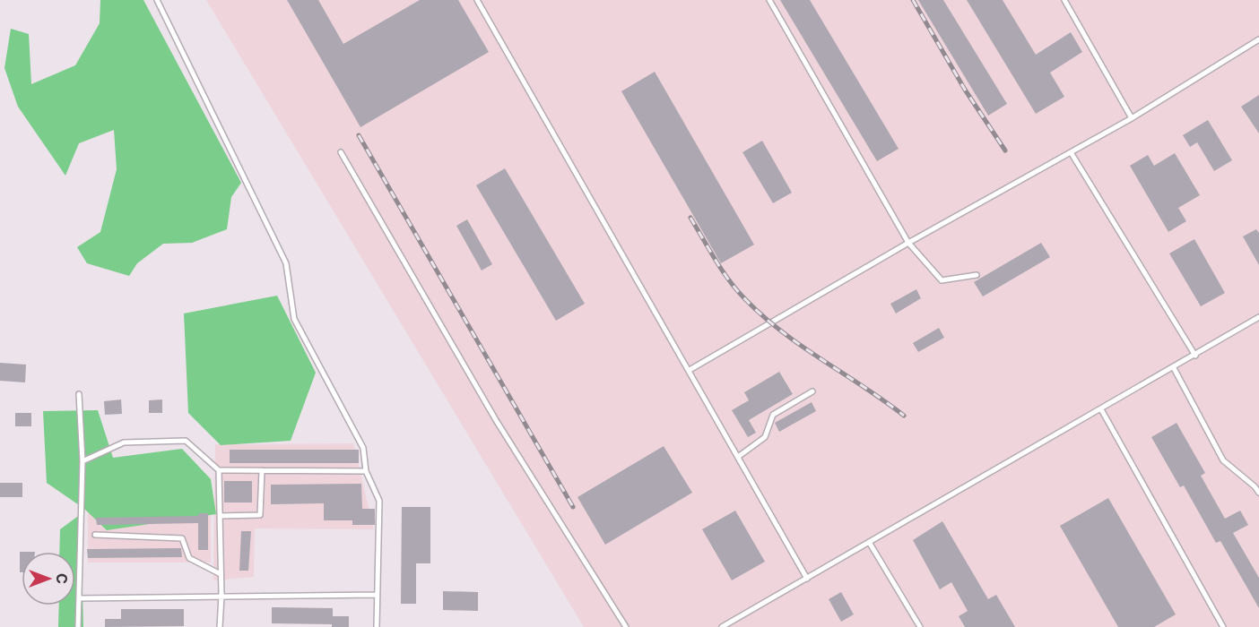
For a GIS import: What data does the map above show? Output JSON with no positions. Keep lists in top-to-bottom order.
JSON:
{
  "north": "right"
}
